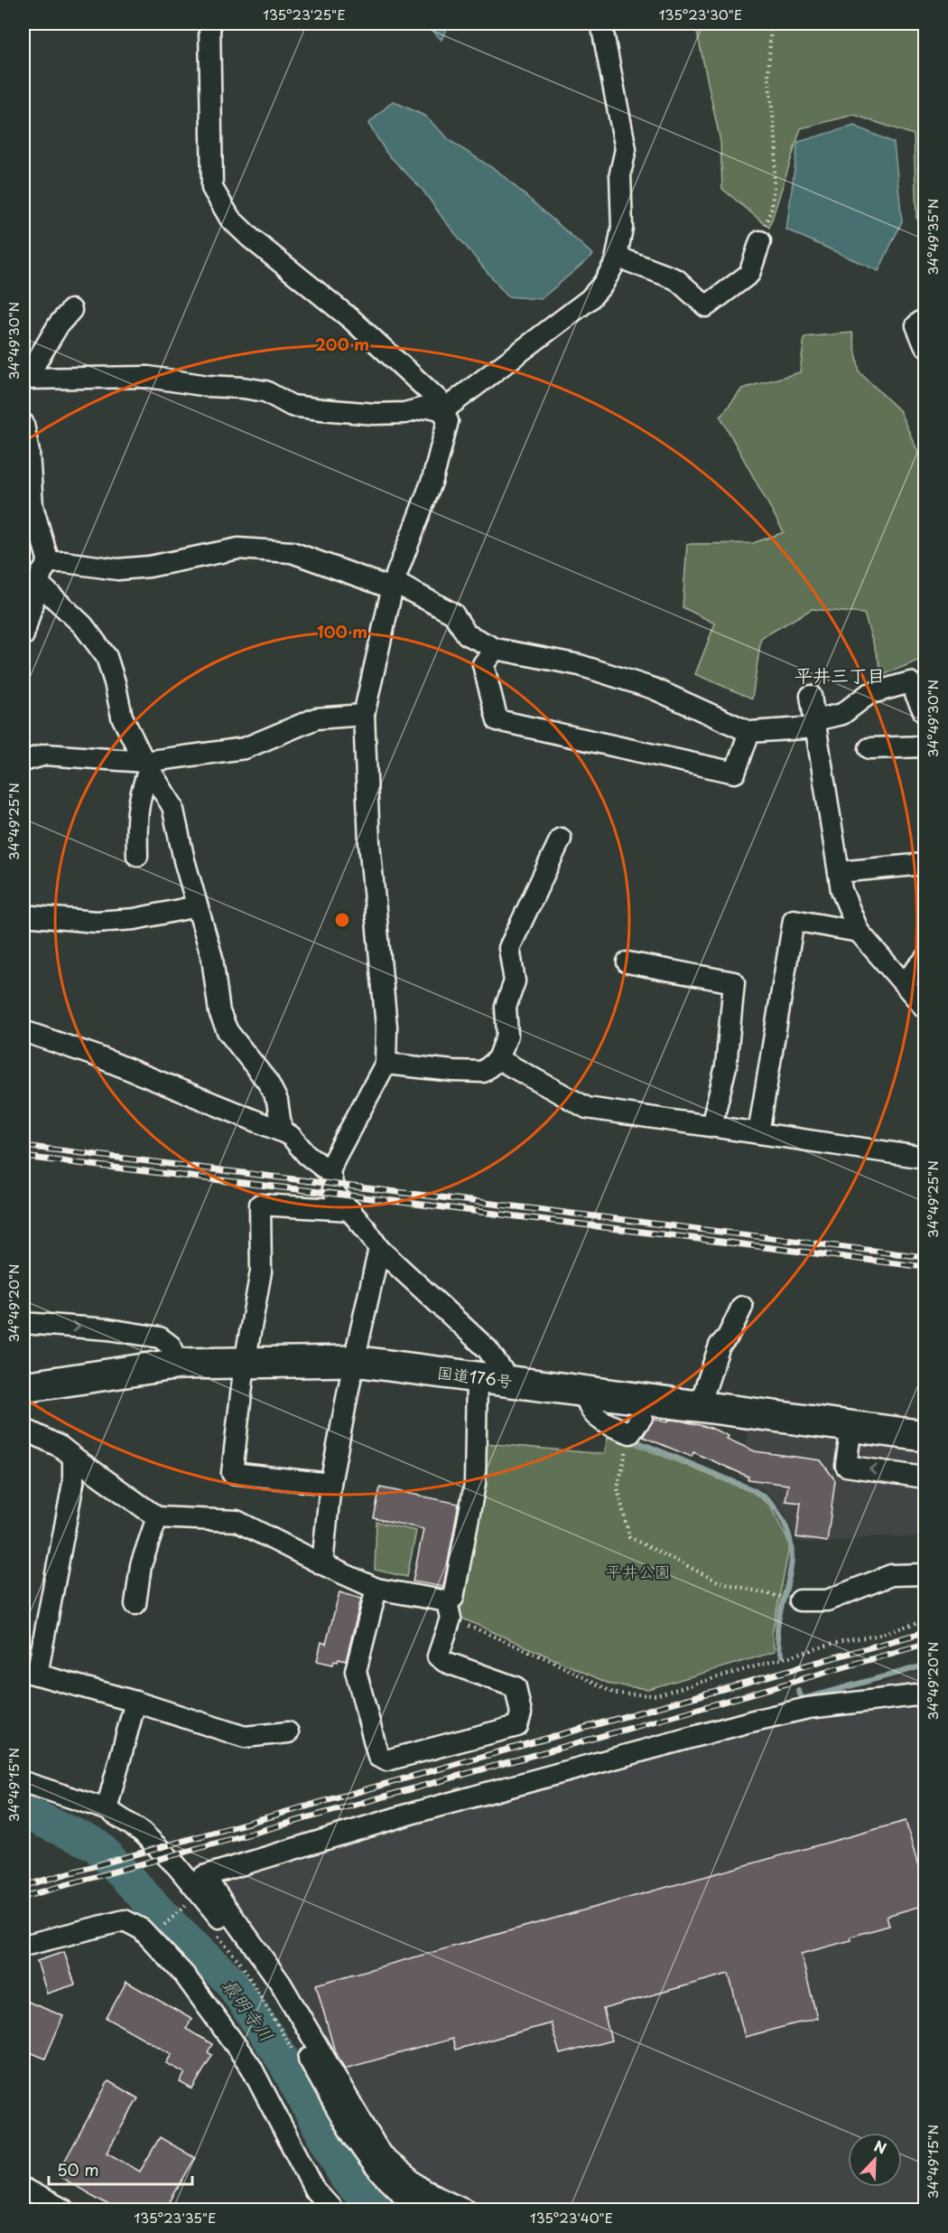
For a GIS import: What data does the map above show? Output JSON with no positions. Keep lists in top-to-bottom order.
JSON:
{
  "streets": {
    "highway": ["国道176号"]
  },
  "districts": ["平井三丁目"],
  "water": ["最明寺川"],
  "parks": ["平井公園"],
  "scale_bar": "50 m",
  "north": "top right",
  "coordinates": [
    "135°23'25\"E",
    "135°23'30\"E",
    "34°49'35\"N",
    "34°49'30\"N",
    "34°49'25\"N",
    "34°49'20\"N",
    "34°49'15\"N",
    "135°23'35\"E",
    "135°23'40\"E"
  ],
  "rings": ["200 m", "100 m"]
}
